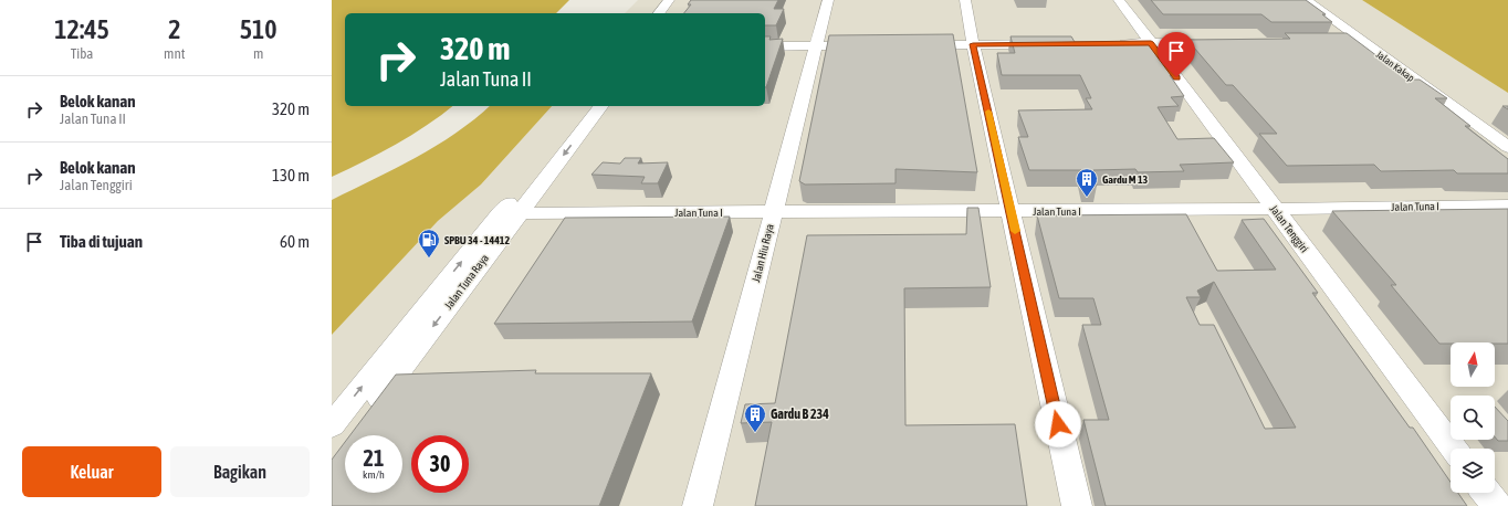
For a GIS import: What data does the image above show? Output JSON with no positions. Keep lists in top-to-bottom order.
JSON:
{
  "streets": {
    "street": [
      "Jalan Kakap",
      "Jalan Tuna I",
      "Jalan Tenggiri",
      "Jalan Hiu Raya",
      "Jalan Tuna Raya"
    ]
  },
  "crossings": [
    ["Jalan Tuna I", "Jalan Tenggiri"],
    ["Jalan Tuna I", "Jalan Hiu Raya"],
    ["Jalan Tuna I", "Jalan Tuna Raya"]
  ],
  "places": {
    "building": ["Gardu M 13", "Gardu B 234"],
    "fuel station": ["SPBU 34 - 14412"]
  },
  "north": "top",
  "page": {
    "eta": [
      "12:45",
      "Tiba",
      "2",
      "mnt",
      "510",
      "m"
    ],
    "turn": ["320 m", "Jalan Tuna II"],
    "list": [
      {
        "name": "Belok kanan",
        "note": "Jalan Tuna II",
        "value": "320 m"
      },
      {
        "name": "Belok kanan",
        "note": "Jalan Tenggiri",
        "value": "130 m"
      },
      {
        "name": "Tiba di tujuan",
        "value": "60 m"
      }
    ],
    "speed": "21 km/h",
    "limit": "30",
    "buttons": ["Keluar", "Bagikan"]
  }
}
